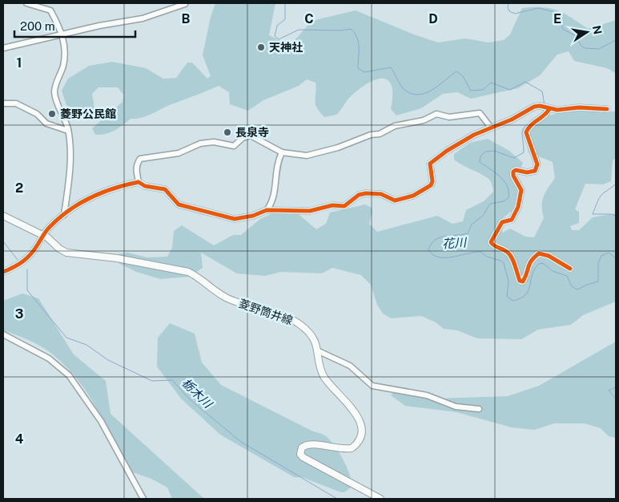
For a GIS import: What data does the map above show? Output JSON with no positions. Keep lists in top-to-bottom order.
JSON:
{
  "streets": {
    "main road": ["菱野筒井線"]
  },
  "water": ["花川", "栃木川"],
  "places": ["天神社", "菱野公民館", "長泉寺"],
  "scale_bar": "200 m",
  "north": "right",
  "grid": {
    "columns": [
      "B",
      "C",
      "D",
      "E"
    ],
    "rows": [
      "1",
      "2",
      "3",
      "4"
    ]
  }
}
